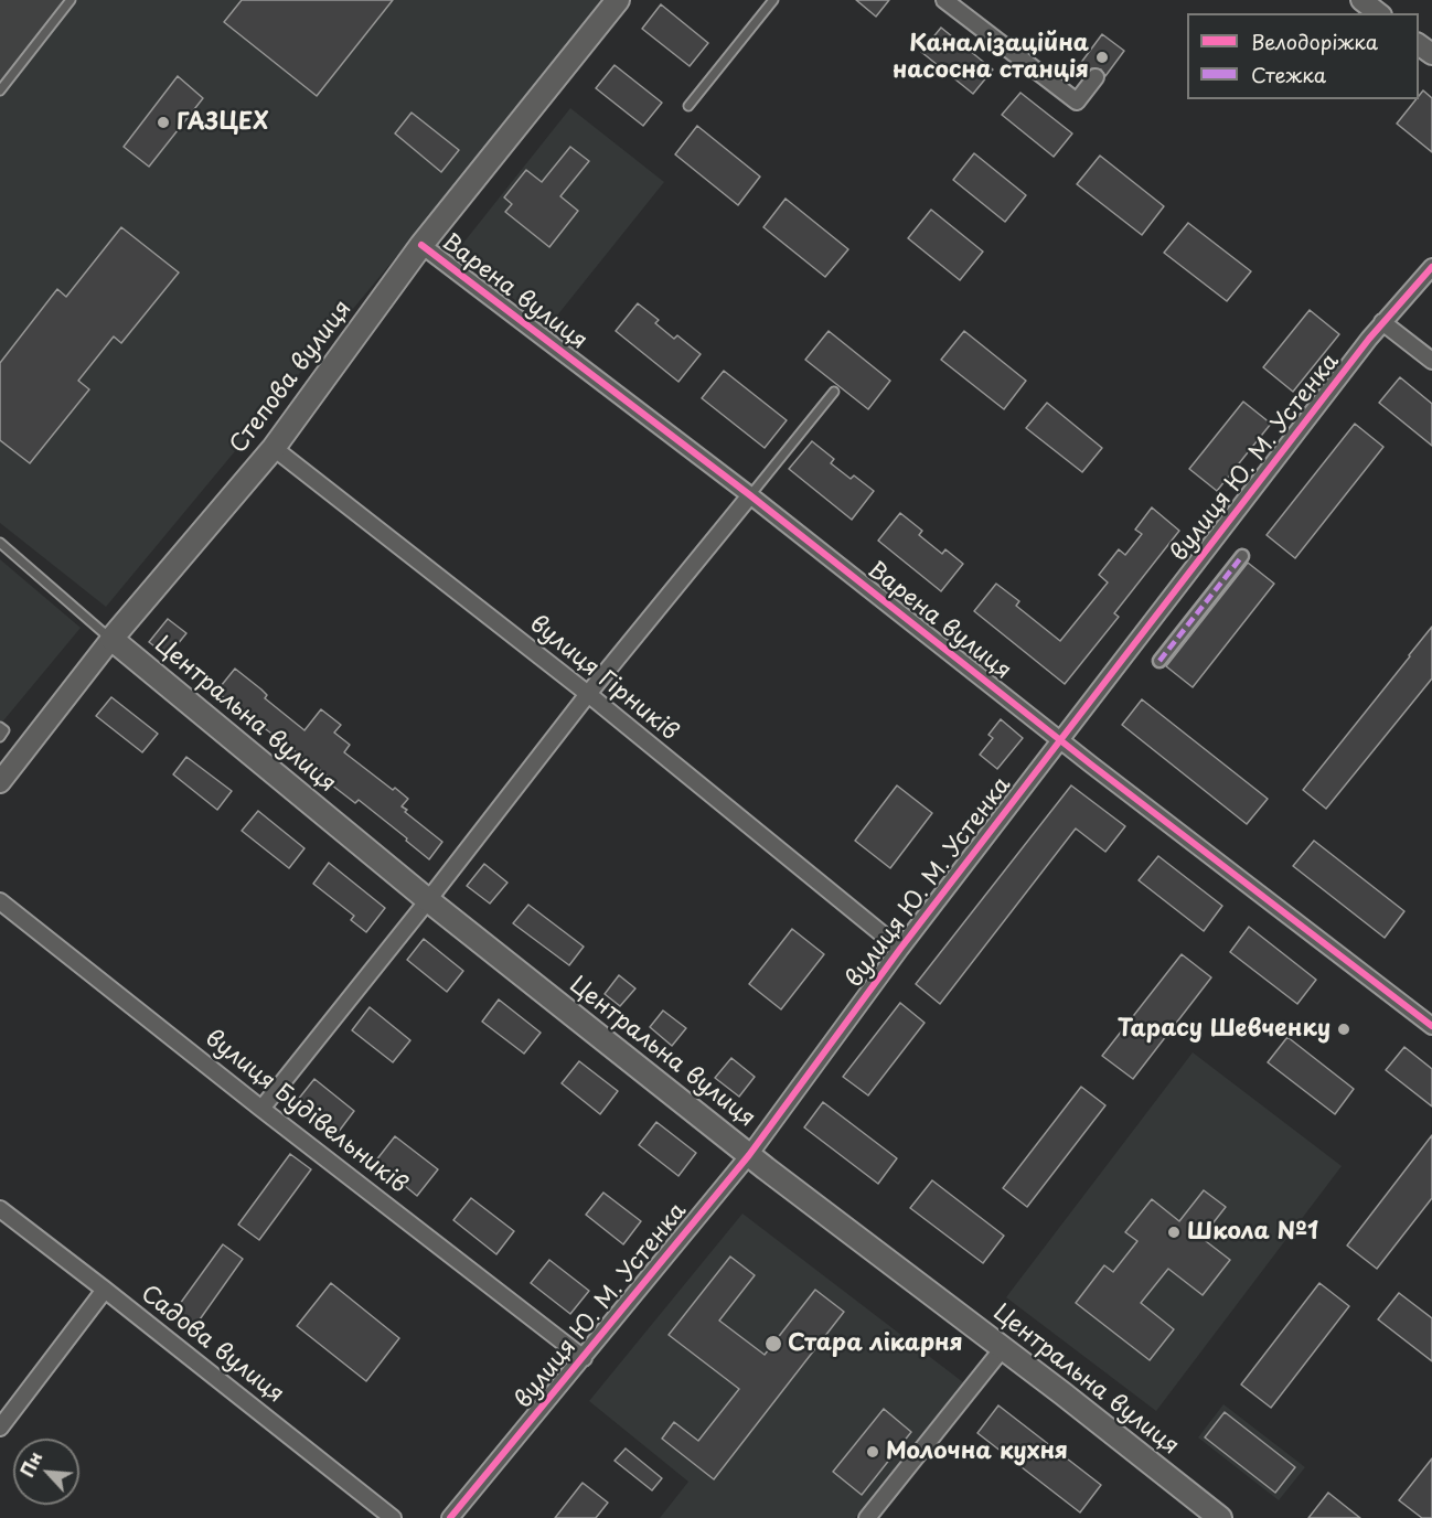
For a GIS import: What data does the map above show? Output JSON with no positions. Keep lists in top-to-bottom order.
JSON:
{
  "streets": {
    "main road": ["Степова вулиця", "Центральна вулиця"],
    "street": [
      "Варена вулиця",
      "вулиця Ю. М. Устенка",
      "вулиця Гірників",
      "вулиця Будівельників",
      "Садова вулиця"
    ]
  },
  "crossings": [
    ["Варена вулиця", "Степова вулиця"],
    ["Варена вулиця", "вулиця Ю. М. Устенка"],
    ["Степова вулиця", "вулиця Гірників"],
    ["Степова вулиця", "Центральна вулиця"],
    ["вулиця Ю. М. Устенка", "вулиця Гірників"],
    ["вулиця Ю. М. Устенка", "Центральна вулиця"],
    ["вулиця Ю. М. Устенка", "вулиця Будівельників"]
  ],
  "places": [
    "Каналізаційна насосна станція",
    "ГАЗЦЕХ",
    "Тарасу Шевченку",
    "Школа №1",
    "Стара лікарня",
    "Молочна кухня"
  ],
  "legend": ["Велодоріжка", "Стежка"],
  "north": "top left"
}
